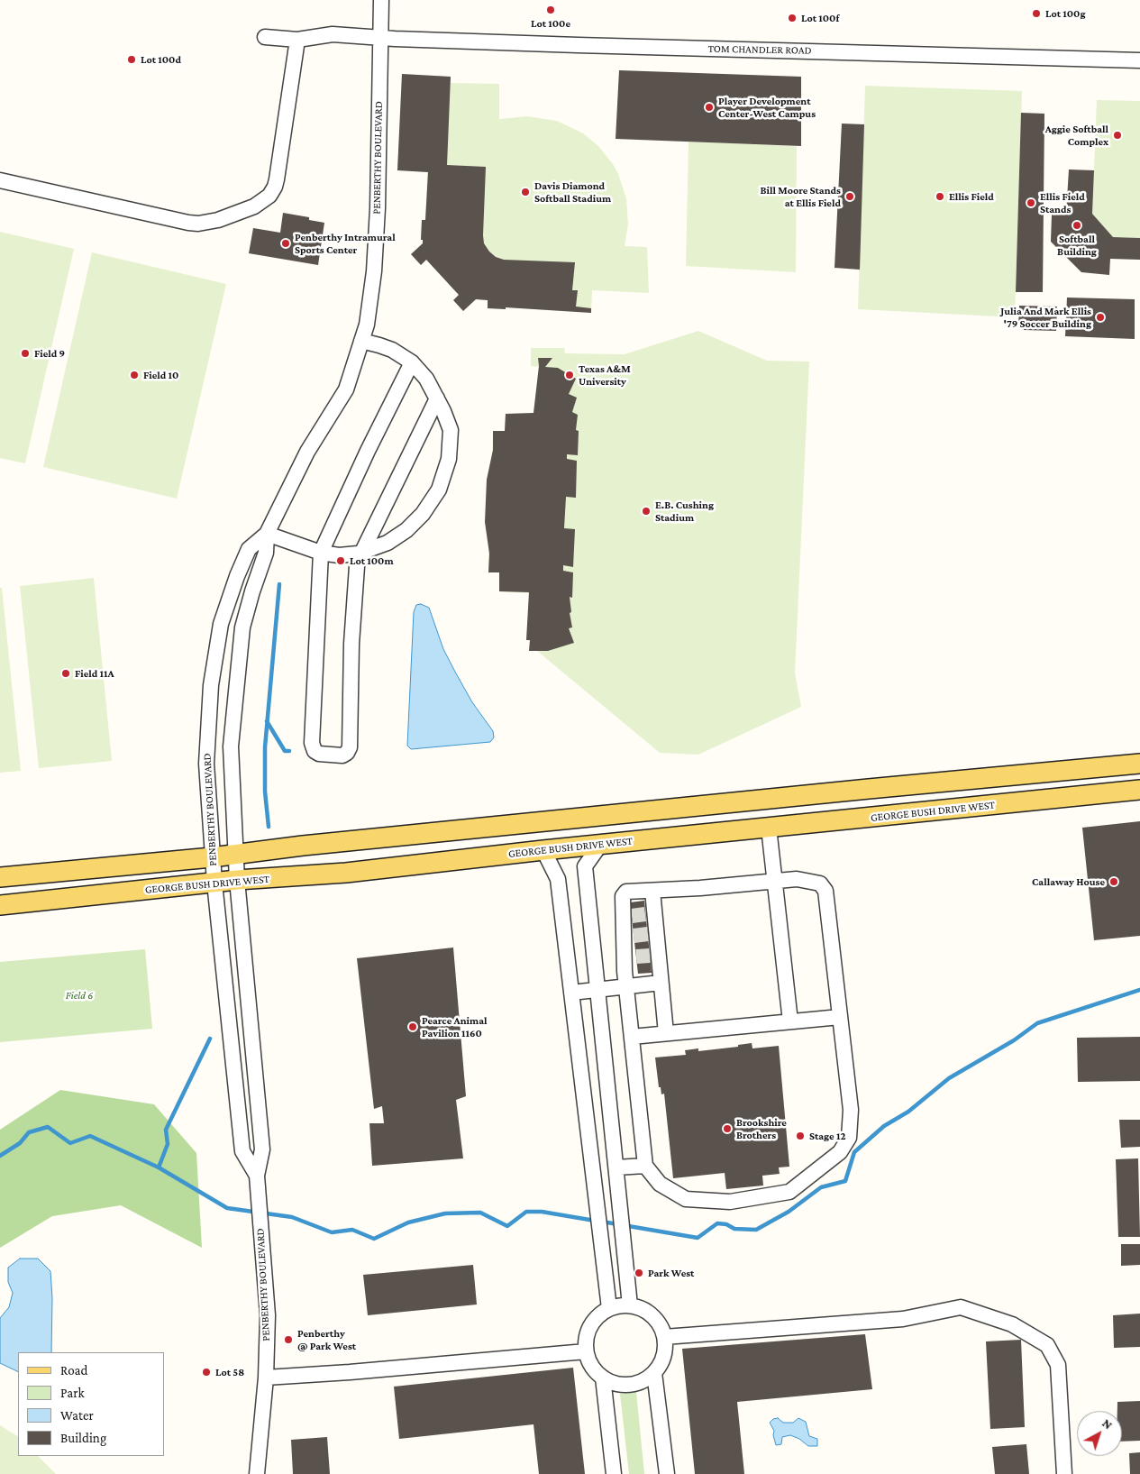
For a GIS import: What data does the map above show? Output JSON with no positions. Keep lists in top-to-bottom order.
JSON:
{
  "streets": {
    "main road": ["GEORGE BUSH DRIVE WEST"],
    "street": ["TOM CHANDLER ROAD", "PENBERTHY BOULEVARD"]
  },
  "crossings": [
    ["TOM CHANDLER ROAD", "PENBERTHY BOULEVARD"],
    ["PENBERTHY BOULEVARD", "GEORGE BUSH DRIVE WEST"]
  ],
  "parks": ["Field 6"],
  "places": [
    "Lot 100e",
    "Lot 100g",
    "Lot 100f",
    "Lot 100d",
    "Player Development Center-West Campus",
    "Aggie Softball Complex",
    "Davis Diamond Softball Stadium",
    "Bill Moore Stands at Ellis Field",
    "Ellis Field",
    "Ellis Field Stands",
    "Softball Building",
    "Penberthy Intramural Sports Center",
    "Julia And Mark Ellis '79 Soccer Building",
    "Field 9",
    "Field 10",
    "Texas A&M University",
    "E.B. Cushing Stadium",
    "Lot 100m",
    "Field 11A",
    "Callaway House",
    "Pearce Animal Pavilion 1160",
    "Brookshire Brothers",
    "Stage 12",
    "Park West",
    "Penberthy @ Park West",
    "Lot 58"
  ],
  "legend": [
    "Road",
    "Park",
    "Water",
    "Building"
  ],
  "north": "top right"
}
